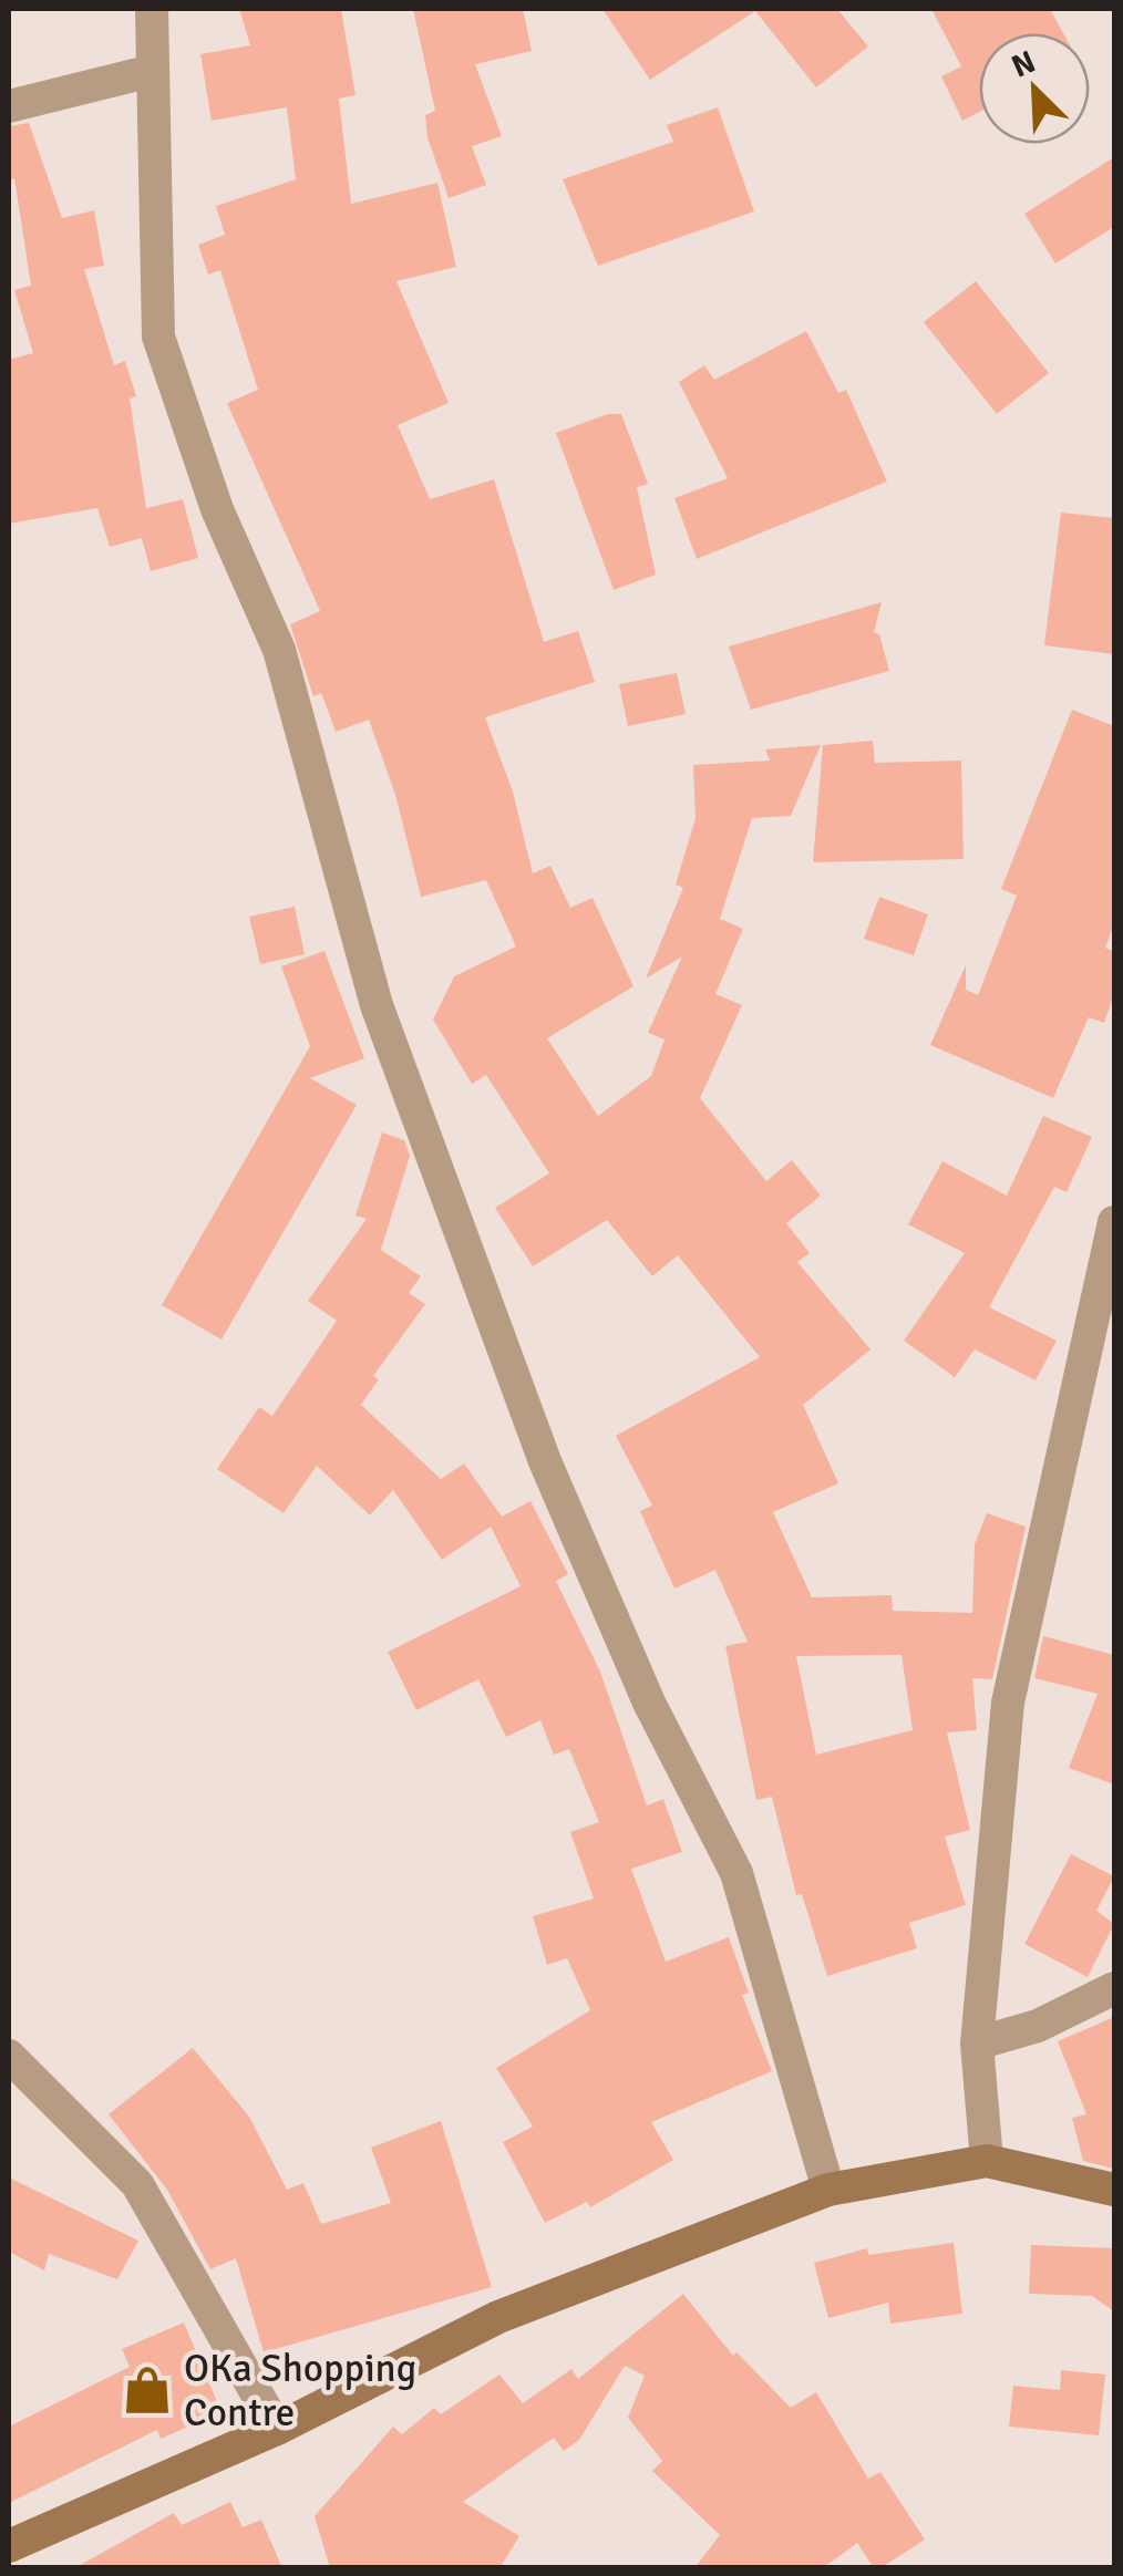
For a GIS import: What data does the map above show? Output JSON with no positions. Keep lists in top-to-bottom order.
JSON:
{
  "places": {
    "shop": ["OKa Shopping Contre"]
  },
  "north": "top left"
}
